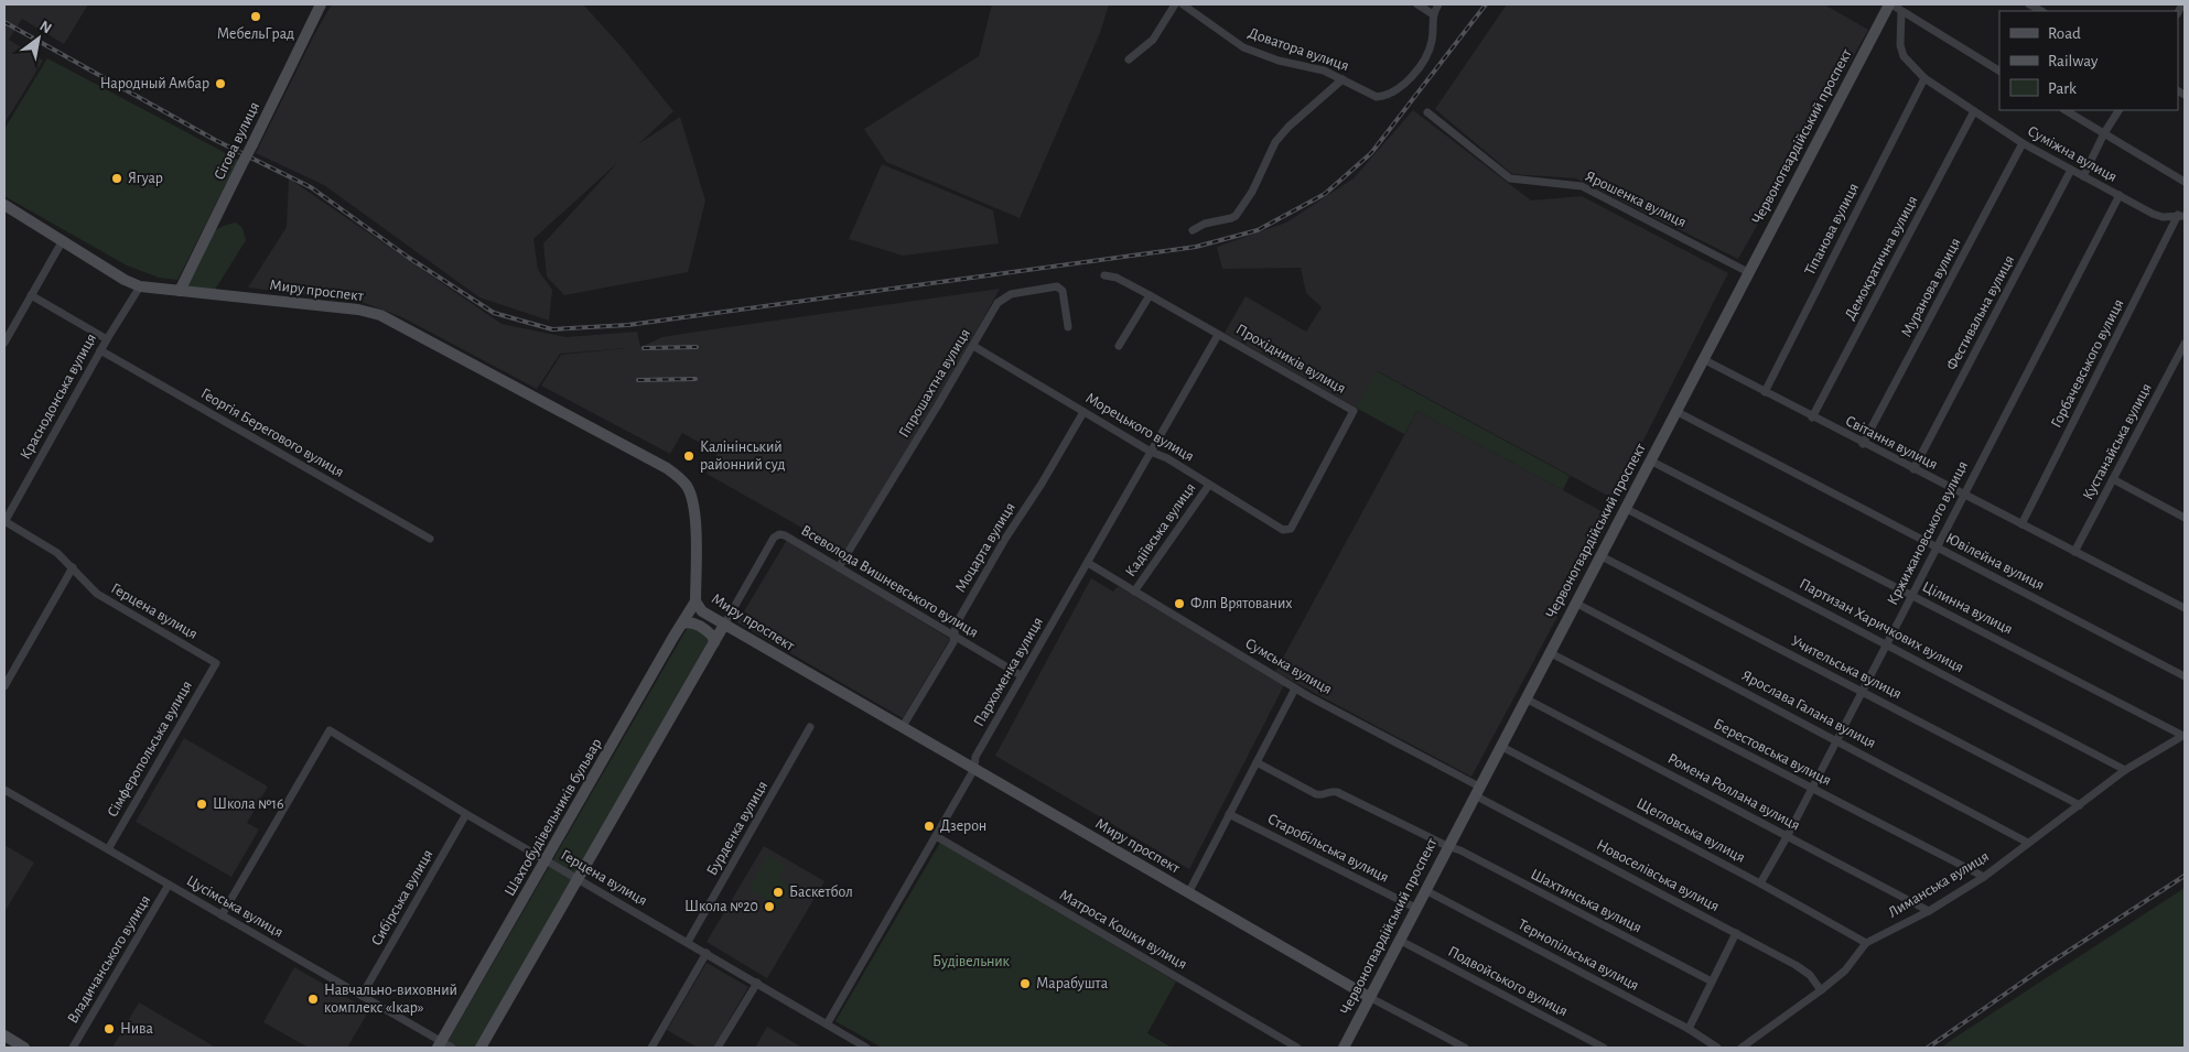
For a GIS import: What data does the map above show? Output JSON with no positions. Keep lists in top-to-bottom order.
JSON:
{
  "streets": {
    "main road": [
      "Червоногвардійський проспект",
      "Сігова вулиця",
      "Миру проспект",
      "Шахтобудівельників бульвар"
    ],
    "street": [
      "Доватора вулиця",
      "Суміжна вулиця",
      "Ярошенка вулиця",
      "Тіпанова вулиця",
      "Демократична вулиця",
      "Муранова вулиця",
      "Фестивальна вулиця",
      "Прохідників вулиця",
      "Горбачевського вулиця",
      "Гіпрошахтна вулиця",
      "Краснодонська вулиця",
      "Морецького вулиця",
      "Георгія Берегового вулиця",
      "Кустанайська вулиця",
      "Світання вулиця",
      "Кадіївська вулиця",
      "Кржижановського вулиця",
      "Моцарта вулиця",
      "Ювілейна вулиця",
      "Всеволода Вишневського вулиця",
      "Цілинна вулиця",
      "Герцена вулиця",
      "Партизан Харичкових вулиця",
      "Сумська вулиця",
      "Учительська вулиця",
      "Пархоменка вулиця",
      "Ярослава Галана вулиця",
      "Сімферопольська вулиця",
      "Берестовська вулиця",
      "Ромена Роллана вулиця",
      "Бурденка вулиця",
      "Щегловська вулиця",
      "Старобільська вулиця",
      "Новоселівська вулиця",
      "Лиманська вулиця",
      "Сибірська вулиця",
      "Шахтинська вулиця",
      "Цусімська вулиця",
      "Матроса Кошки вулиця",
      "Тернопільська вулиця",
      "Владичанського вулиця",
      "Подвойського вулиця"
    ]
  },
  "crossings": [
    ["Червоногвардійський проспект", "Ярошенка вулиця"],
    ["Червоногвардійський проспект", "Миру проспект"],
    ["Червоногвардійський проспект", "Світання вулиця"],
    ["Червоногвардійський проспект", "Ювілейна вулиця"],
    ["Червоногвардійський проспект", "Цілинна вулиця"],
    ["Червоногвардійський проспект", "Партизан Харичкових вулиця"],
    ["Червоногвардійський проспект", "Сумська вулиця"],
    ["Червоногвардійський проспект", "Учительська вулиця"],
    ["Червоногвардійський проспект", "Ярослава Галана вулиця"],
    ["Червоногвардійський проспект", "Берестовська вулиця"],
    ["Червоногвардійський проспект", "Ромена Роллана вулиця"],
    ["Червоногвардійський проспект", "Щегловська вулиця"],
    ["Червоногвардійський проспект", "Старобільська вулиця"],
    ["Червоногвардійський проспект", "Новоселівська вулиця"],
    ["Червоногвардійський проспект", "Шахтинська вулиця"],
    ["Червоногвардійський проспект", "Тернопільська вулиця"],
    ["Червоногвардійський проспект", "Подвойського вулиця"],
    ["Сігова вулиця", "Миру проспект"],
    ["Суміжна вулиця", "Тіпанова вулиця"],
    ["Суміжна вулиця", "Демократична вулиця"],
    ["Суміжна вулиця", "Муранова вулиця"],
    ["Суміжна вулиця", "Фестивальна вулиця"],
    ["Суміжна вулиця", "Горбачевського вулиця"],
    ["Суміжна вулиця", "Кржижановського вулиця"],
    ["Тіпанова вулиця", "Світання вулиця"],
    ["Демократична вулиця", "Світання вулиця"],
    ["Муранова вулиця", "Світання вулиця"],
    ["Миру проспект", "Краснодонська вулиця"],
    ["Миру проспект", "Моцарта вулиця"],
    ["Миру проспект", "Всеволода Вишневського вулиця"],
    ["Миру проспект", "Пархоменка вулиця"],
    ["Миру проспект", "Шахтобудівельників бульвар"],
    ["Фестивальна вулиця", "Світання вулиця"],
    ["Прохідників вулиця", "Морецького вулиця"],
    ["Прохідників вулиця", "Пархоменка вулиця"],
    ["Горбачевського вулиця", "Світання вулиця"],
    ["Гіпрошахтна вулиця", "Морецького вулиця"],
    ["Гіпрошахтна вулиця", "Всеволода Вишневського вулиця"],
    ["Краснодонська вулиця", "Георгія Берегового вулиця"],
    ["Краснодонська вулиця", "Герцена вулиця"],
    ["Морецького вулиця", "Кадіївська вулиця"],
    ["Морецького вулиця", "Моцарта вулиця"],
    ["Морецького вулиця", "Пархоменка вулиця"],
    ["Кустанайська вулиця", "Світання вулиця"],
    ["Світання вулиця", "Кржижановського вулиця"],
    ["Кадіївська вулиця", "Сумська вулиця"],
    ["Кржижановського вулиця", "Ювілейна вулиця"],
    ["Кржижановського вулиця", "Цілинна вулиця"],
    ["Кржижановського вулиця", "Партизан Харичкових вулиця"],
    ["Кржижановського вулиця", "Учительська вулиця"],
    ["Кржижановського вулиця", "Ярослава Галана вулиця"],
    ["Кржижановського вулиця", "Берестовська вулиця"],
    ["Кржижановського вулиця", "Ромена Роллана вулиця"],
    ["Кржижановського вулиця", "Щегловська вулиця"],
    ["Моцарта вулиця", "Всеволода Вишневського вулиця"],
    ["Всеволода Вишневського вулиця", "Пархоменка вулиця"],
    ["Цілинна вулиця", "Лиманська вулиця"],
    ["Герцена вулиця", "Пархоменка вулиця"],
    ["Герцена вулиця", "Сімферопольська вулиця"],
    ["Герцена вулиця", "Шахтобудівельників бульвар"],
    ["Герцена вулиця", "Бурденка вулиця"],
    ["Герцена вулиця", "Сибірська вулиця"],
    ["Герцена вулиця", "Цусімська вулиця"],
    ["Партизан Харичкових вулиця", "Лиманська вулиця"],
    ["Сумська вулиця", "Пархоменка вулиця"],
    ["Сумська вулиця", "Новоселівська вулиця"],
    ["Учительська вулиця", "Лиманська вулиця"],
    ["Пархоменка вулиця", "Матроса Кошки вулиця"],
    ["Ярослава Галана вулиця", "Лиманська вулиця"],
    ["Сімферопольська вулиця", "Цусімська вулиця"],
    ["Берестовська вулиця", "Лиманська вулиця"],
    ["Ромена Роллана вулиця", "Лиманська вулиця"],
    ["Шахтобудівельників бульвар", "Цусімська вулиця"],
    ["Щегловська вулиця", "Лиманська вулиця"],
    ["Новоселівська вулиця", "Лиманська вулиця"],
    ["Сибірська вулиця", "Цусімська вулиця"],
    ["Цусімська вулиця", "Владичанського вулиця"]
  ],
  "parks": ["Будівельник"],
  "places": [
    "МебельГрад",
    "Народный Амбар",
    "Ягуар",
    "Калінінський районний суд",
    "Флп Врятованих",
    "Школа №16",
    "Дзерон",
    "Баскетбол",
    "Школа №20",
    "Марабушта",
    "Навчально-виховний комплекс «Ікар»",
    "Нива"
  ],
  "legend": ["Road", "Railway", "Park"],
  "north": "top right"
}
